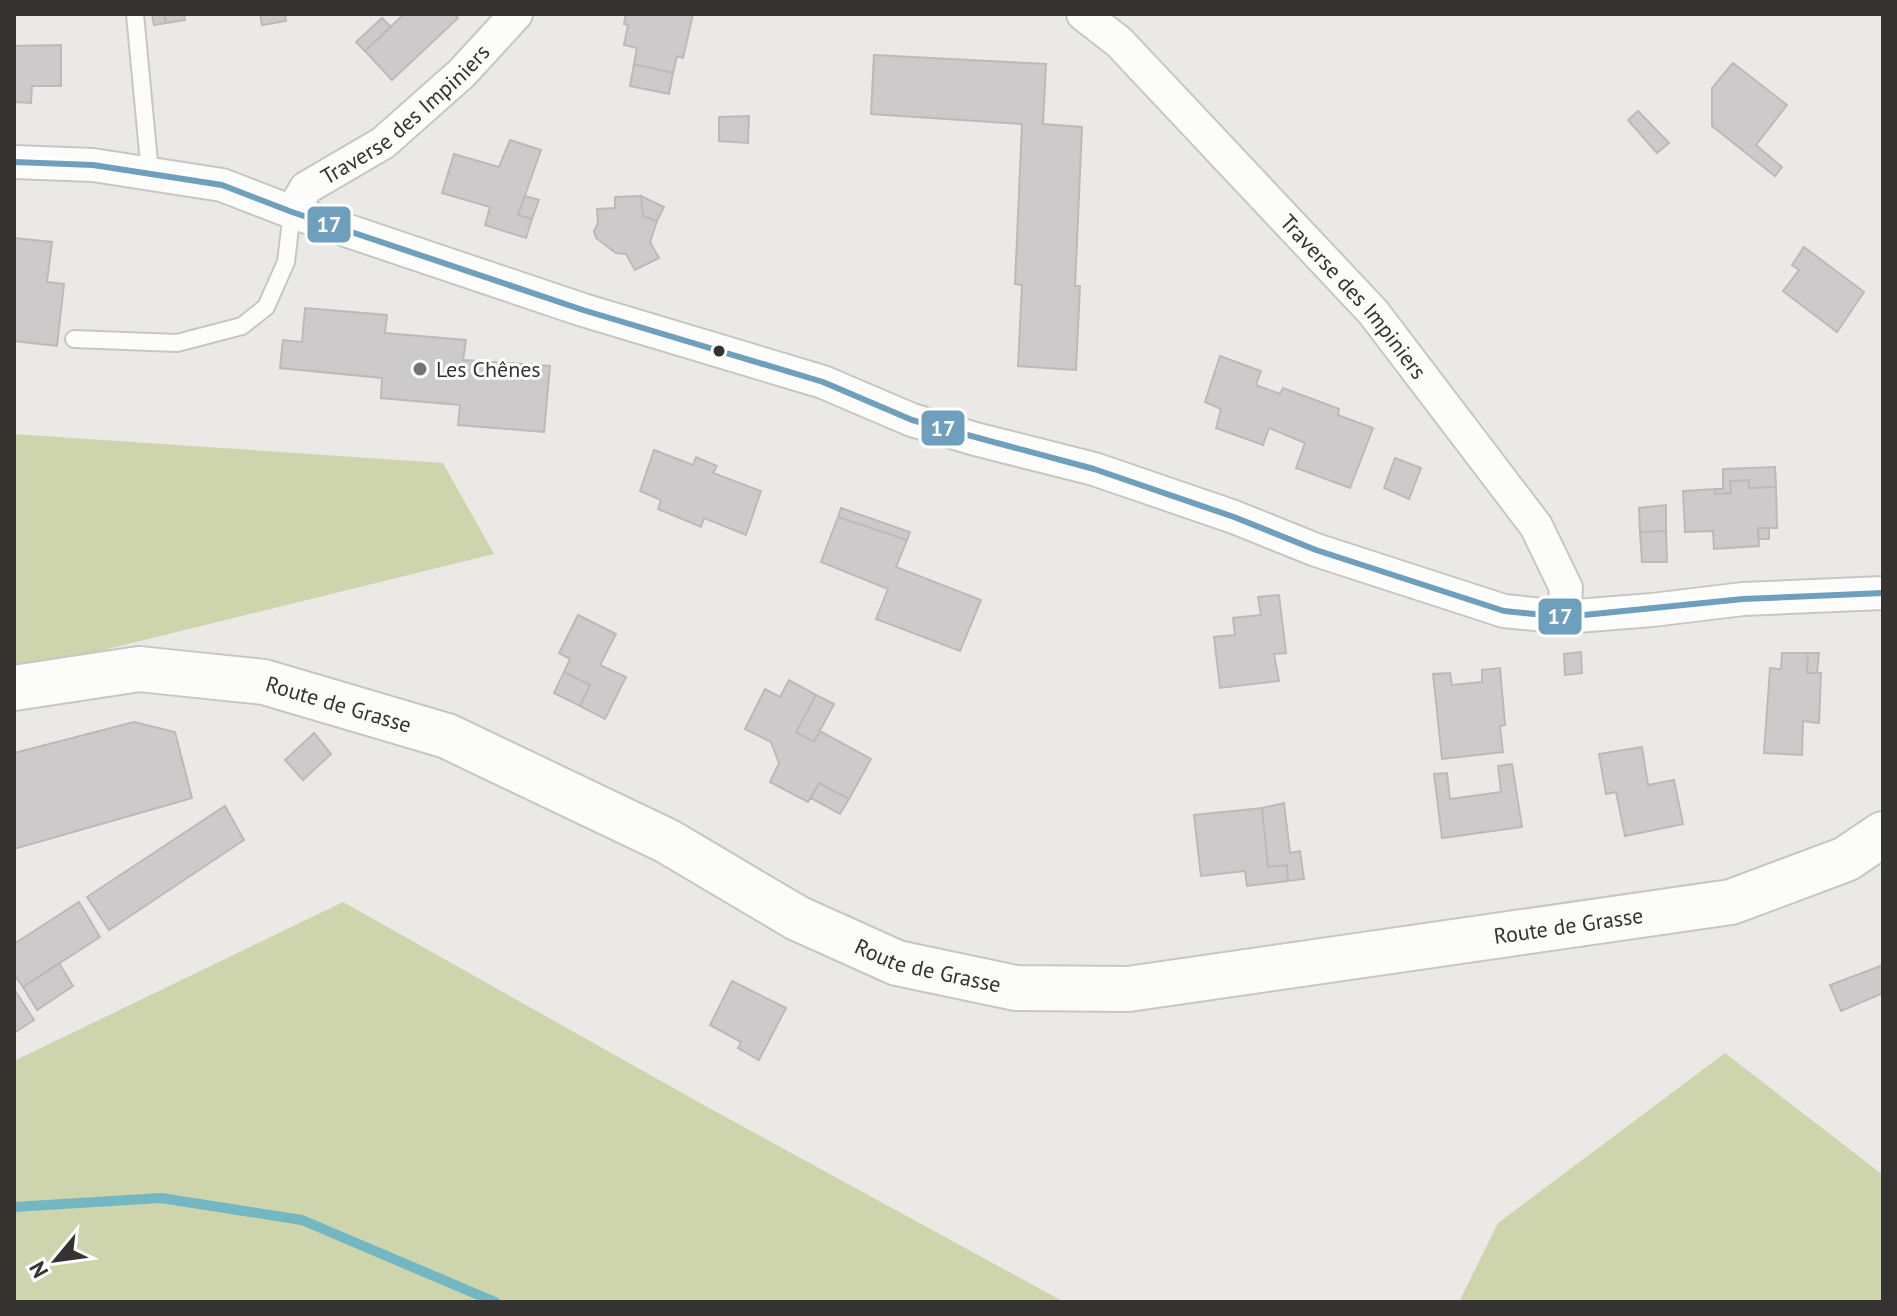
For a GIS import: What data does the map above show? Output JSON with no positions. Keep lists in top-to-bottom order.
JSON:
{
  "streets": {
    "main road": ["Route de Grasse"],
    "street": ["Traverse des Impiniers"]
  },
  "places": ["Les Chênes"],
  "lines": ["transit line 17"],
  "north": "bottom left"
}
